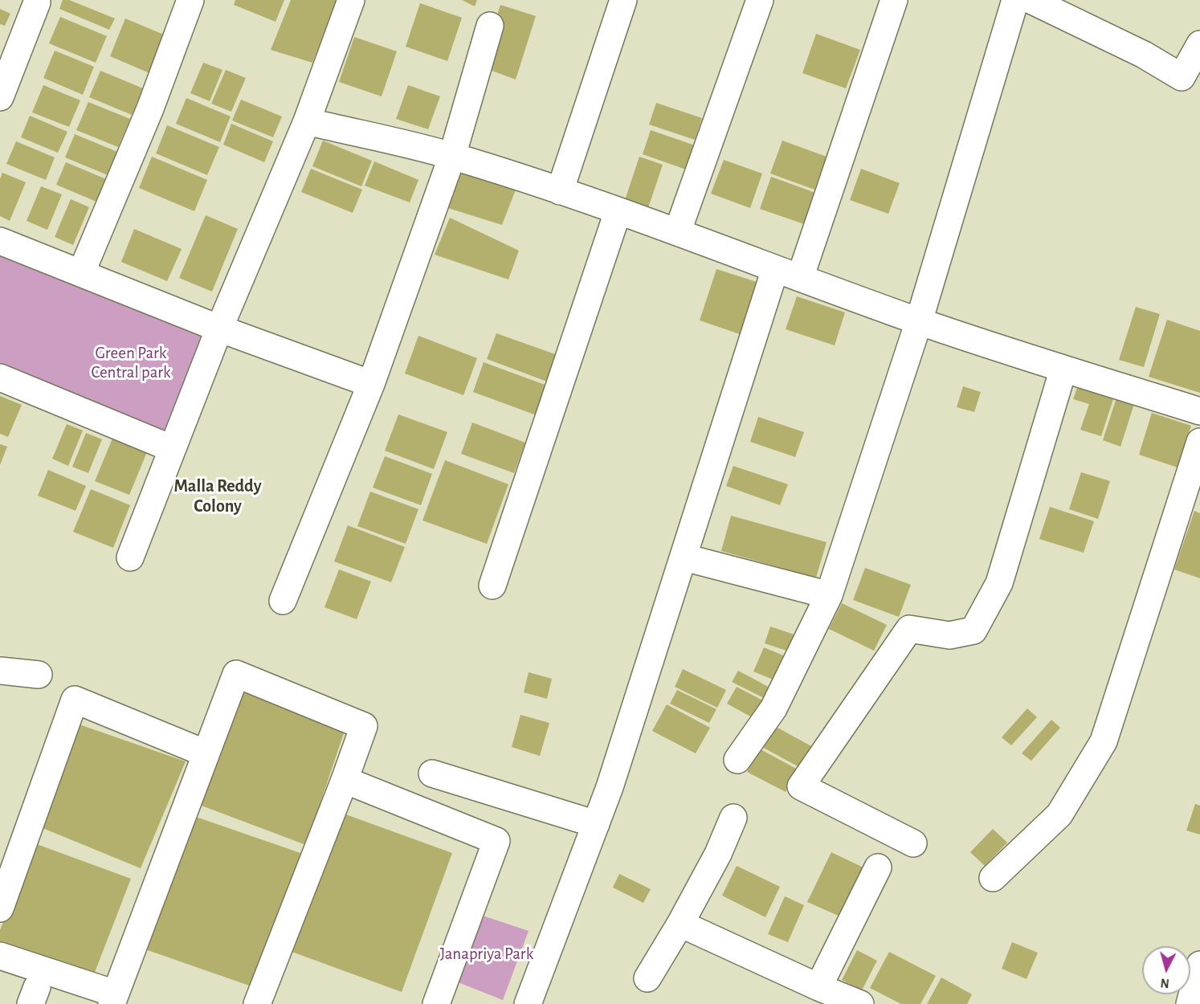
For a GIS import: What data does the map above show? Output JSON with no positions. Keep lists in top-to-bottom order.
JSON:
{
  "districts": ["Malla Reddy Colony"],
  "parks": ["Green Park Central park", "Janapriya Park"],
  "north": "bottom"
}
